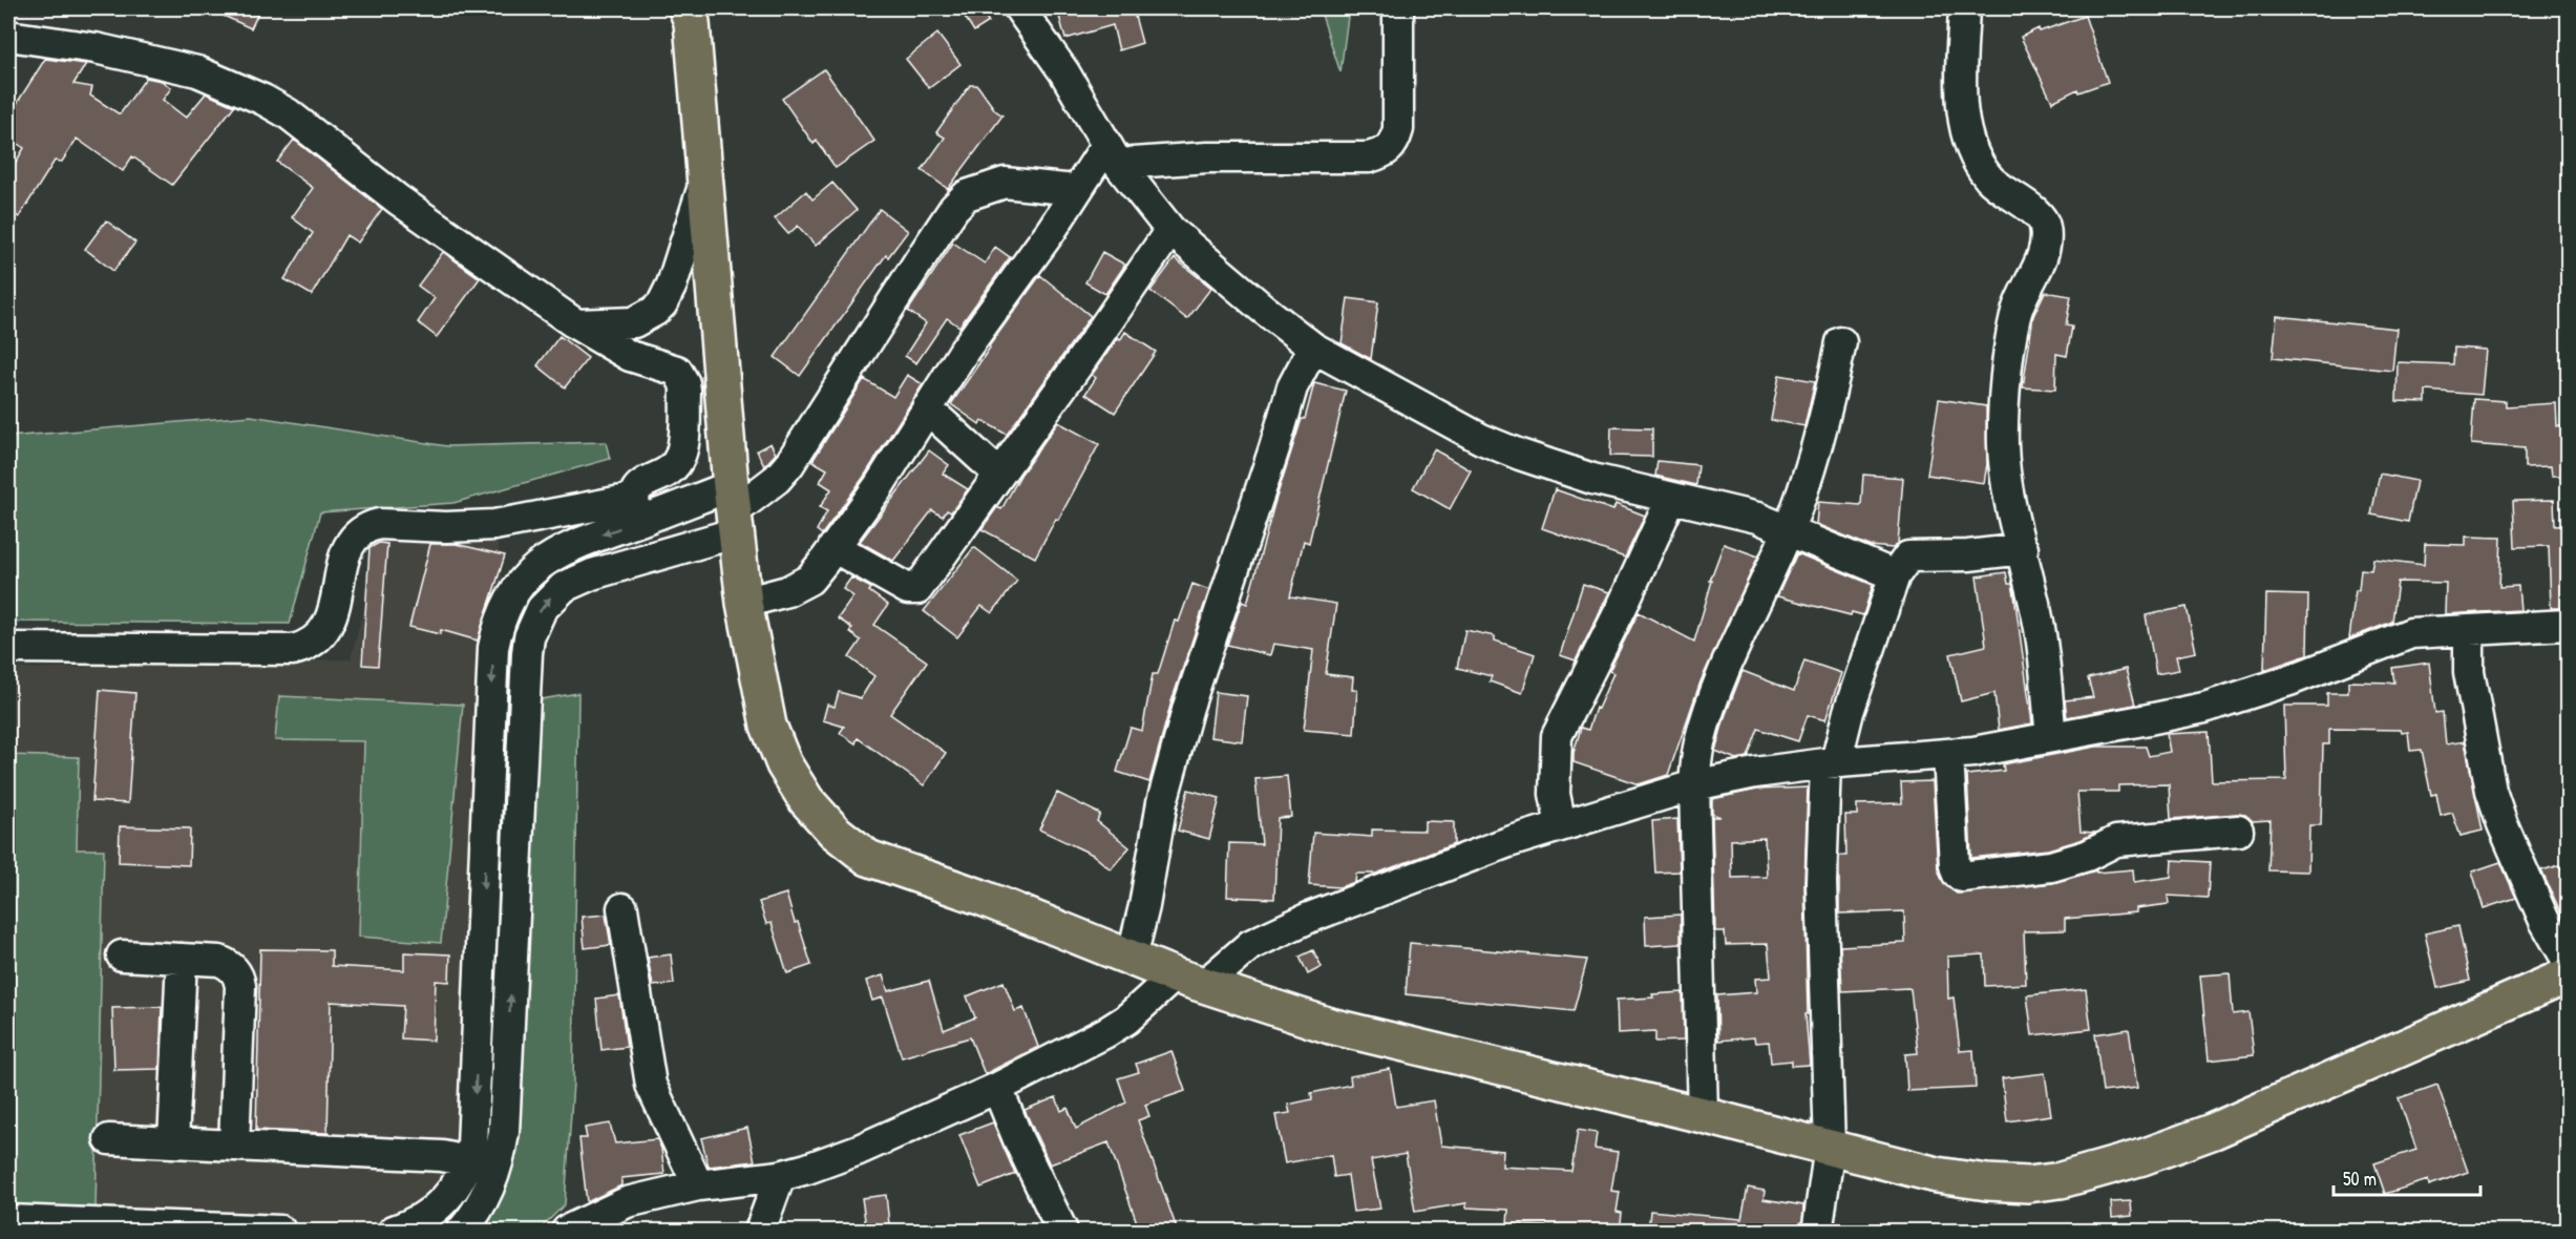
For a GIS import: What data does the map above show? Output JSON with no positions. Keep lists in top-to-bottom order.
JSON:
{
  "scale_bar": "50 m"
}
